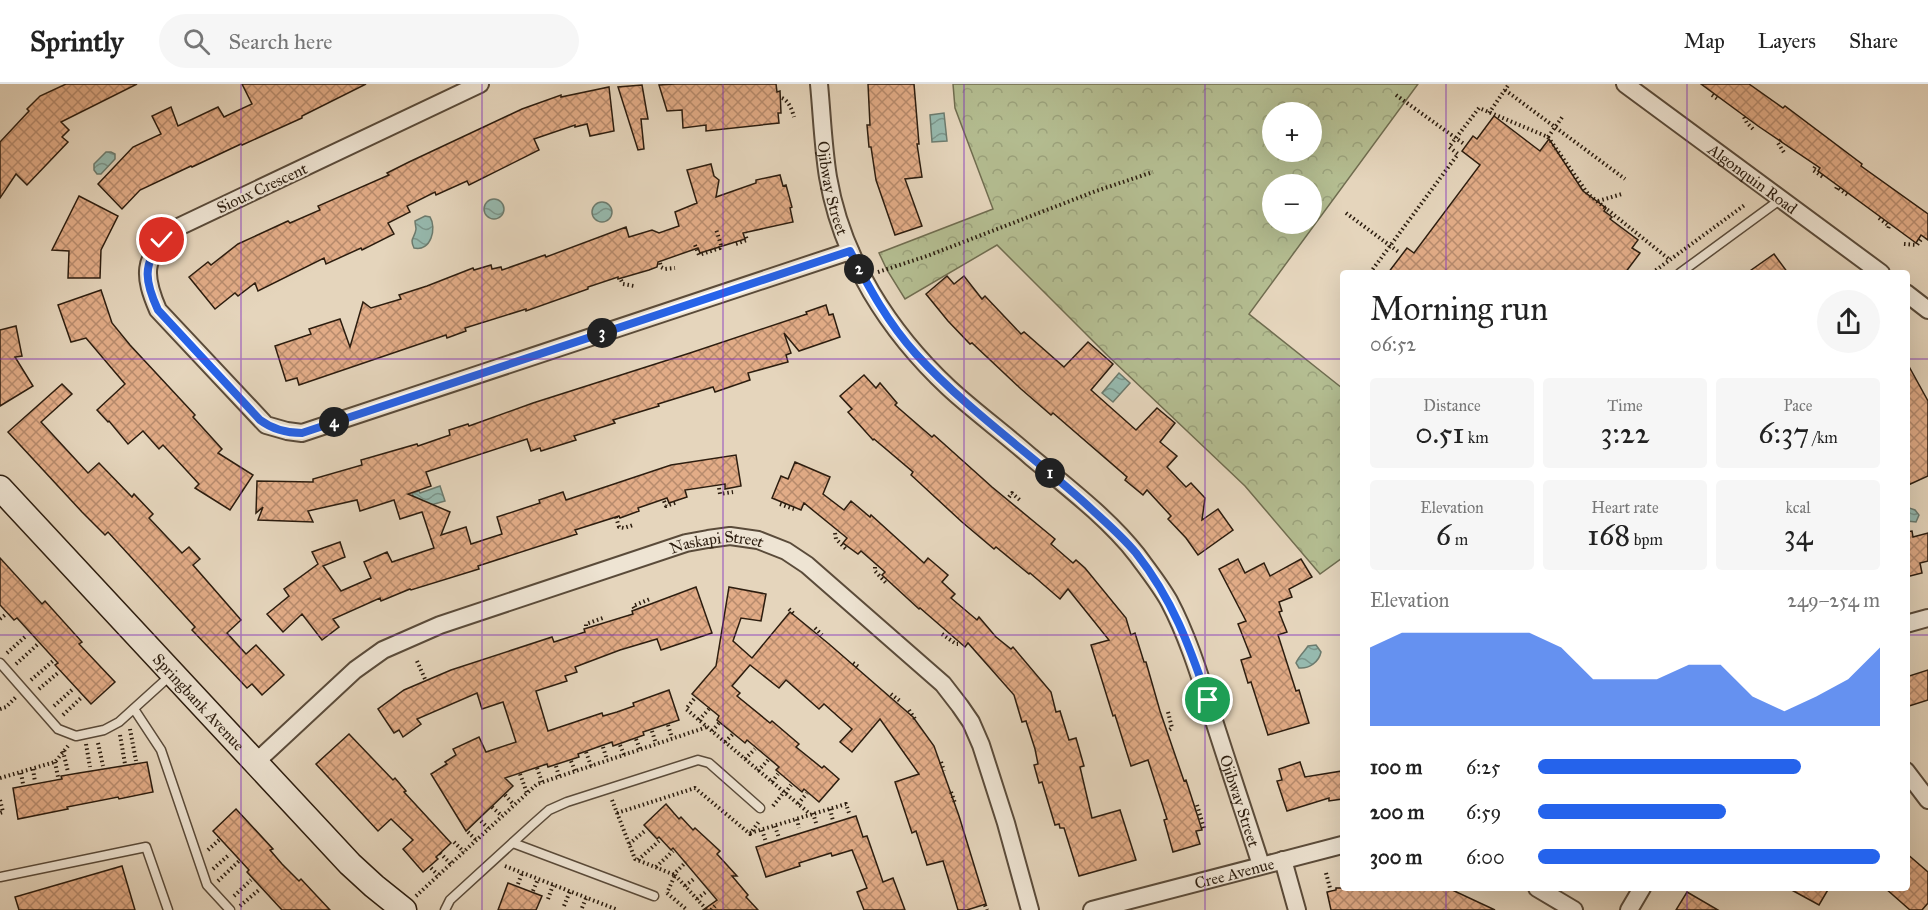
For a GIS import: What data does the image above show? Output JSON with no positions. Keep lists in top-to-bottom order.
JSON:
{
  "streets": {
    "main road": ["Springbank Avenue"],
    "street": [
      "Algonquin Road",
      "Ojibway Street",
      "Sioux Crescent",
      "Naskapi Street",
      "Cree Avenue"
    ]
  },
  "crossings": [
    ["Ojibway Street", "Sioux Crescent"],
    ["Ojibway Street", "Cree Avenue"],
    ["Naskapi Street", "Springbank Avenue"]
  ],
  "page": {
    "header": "Sprintly",
    "search": "Search here",
    "nav": ["Map", "Layers", "Share"],
    "map_buttons": ["+", "−"],
    "pins": [
      "2",
      "3",
      "4",
      "1"
    ],
    "heading": ["Morning run", "06:52"],
    "stats": [
      ["Distance", "0.51 km"],
      ["Time", "3:22"],
      ["Pace", "6:37 /km"],
      ["Elevation", "6 m"],
      ["Heart rate", "168 bpm"],
      ["kcal", "34"]
    ],
    "chart": ["Elevation", "249–254 m"],
    "list": [
      {
        "name": "100 m",
        "note": "6:25"
      },
      {
        "name": "200 m",
        "note": "6:59"
      },
      {
        "name": "300 m",
        "note": "6:00"
      }
    ]
  }
}
